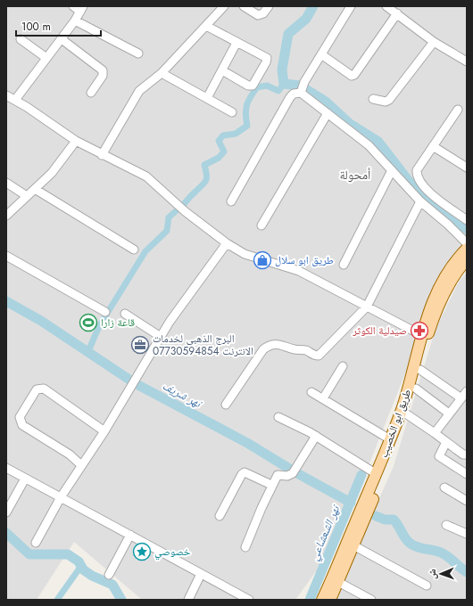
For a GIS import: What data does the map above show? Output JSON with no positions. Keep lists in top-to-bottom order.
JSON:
{
  "streets": {
    "main road": ["طريق ابو الخصيب"]
  },
  "districts": ["أمحولة"],
  "water": ["نهر شريف", "نهر الشعشاعي"],
  "places": {
    "shop": ["طريق ابو سلال"],
    "sports": ["قاعة زارا"],
    "pharmacy": ["صيدلية الكوثر"],
    "office": ["البرج الذهبي لخدمات الانترنت 07730594854"],
    "place": ["خصوصي"]
  },
  "scale_bar": "100 m",
  "north": "left"
}
